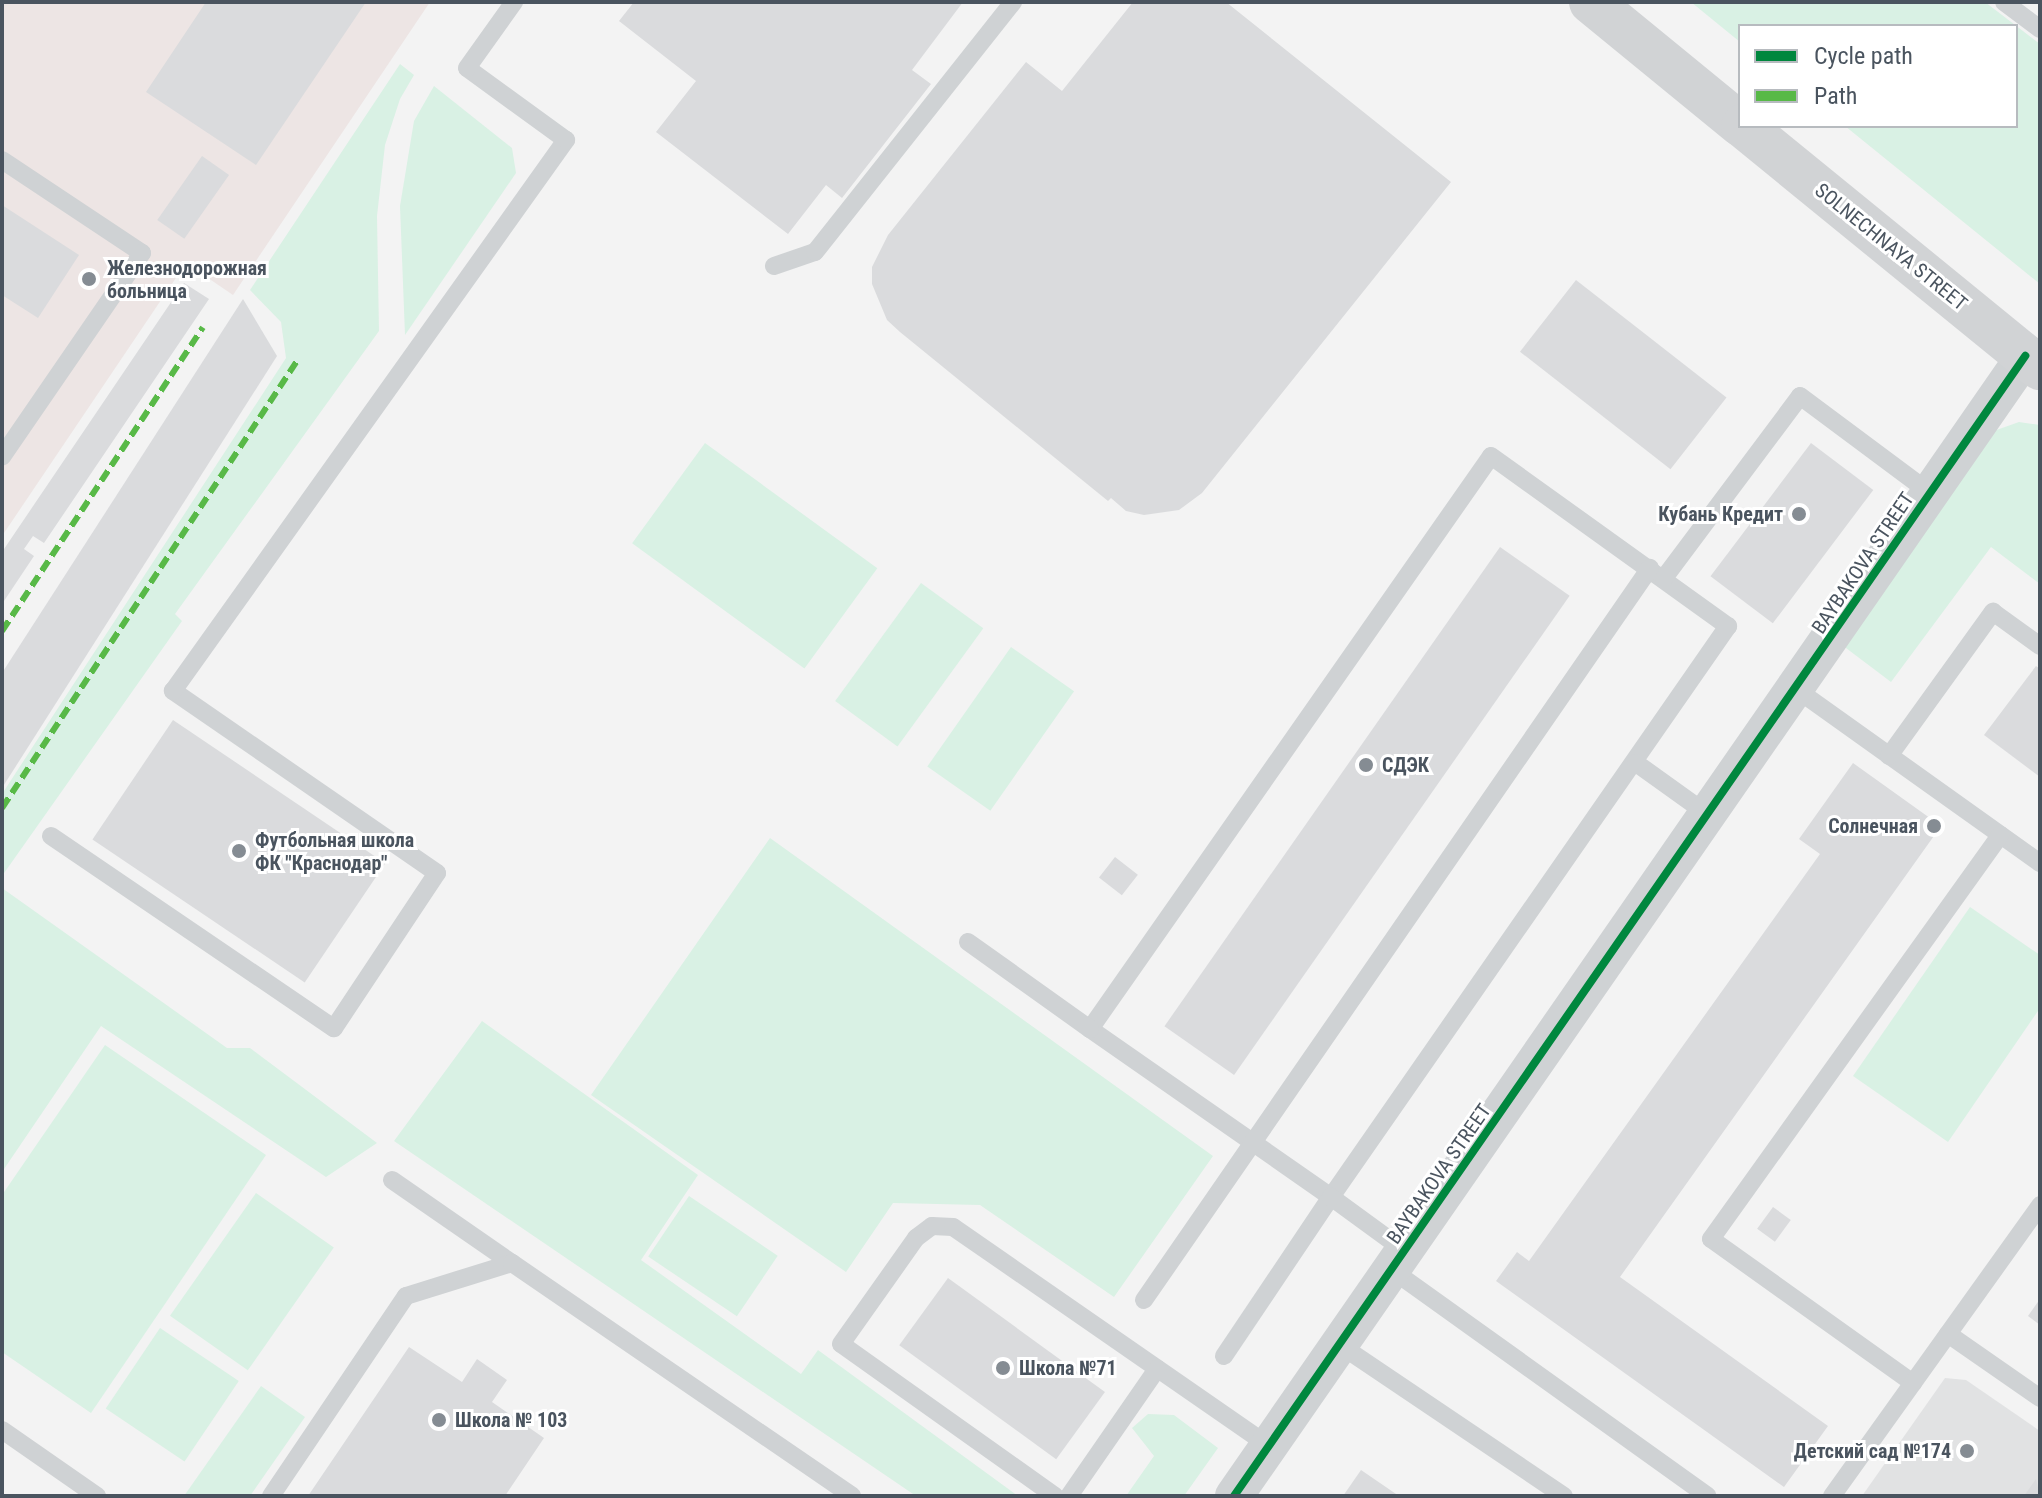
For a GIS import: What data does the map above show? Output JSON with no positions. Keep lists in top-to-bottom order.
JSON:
{
  "streets": {
    "main road": ["SOLNECHNAYA STREET"],
    "street": ["BAYBAKOVA STREET"]
  },
  "crossings": [
    ["SOLNECHNAYA STREET", "BAYBAKOVA STREET"]
  ],
  "places": [
    "Железнодорожная больница",
    "Кубань Кредит",
    "СДЭК",
    "Солнечная",
    "Футбольная школа ФК \"Краснодар\"",
    "Школа №71",
    "Школа № 103",
    "Детский сад №174"
  ],
  "legend": ["Cycle path", "Path"]
}
